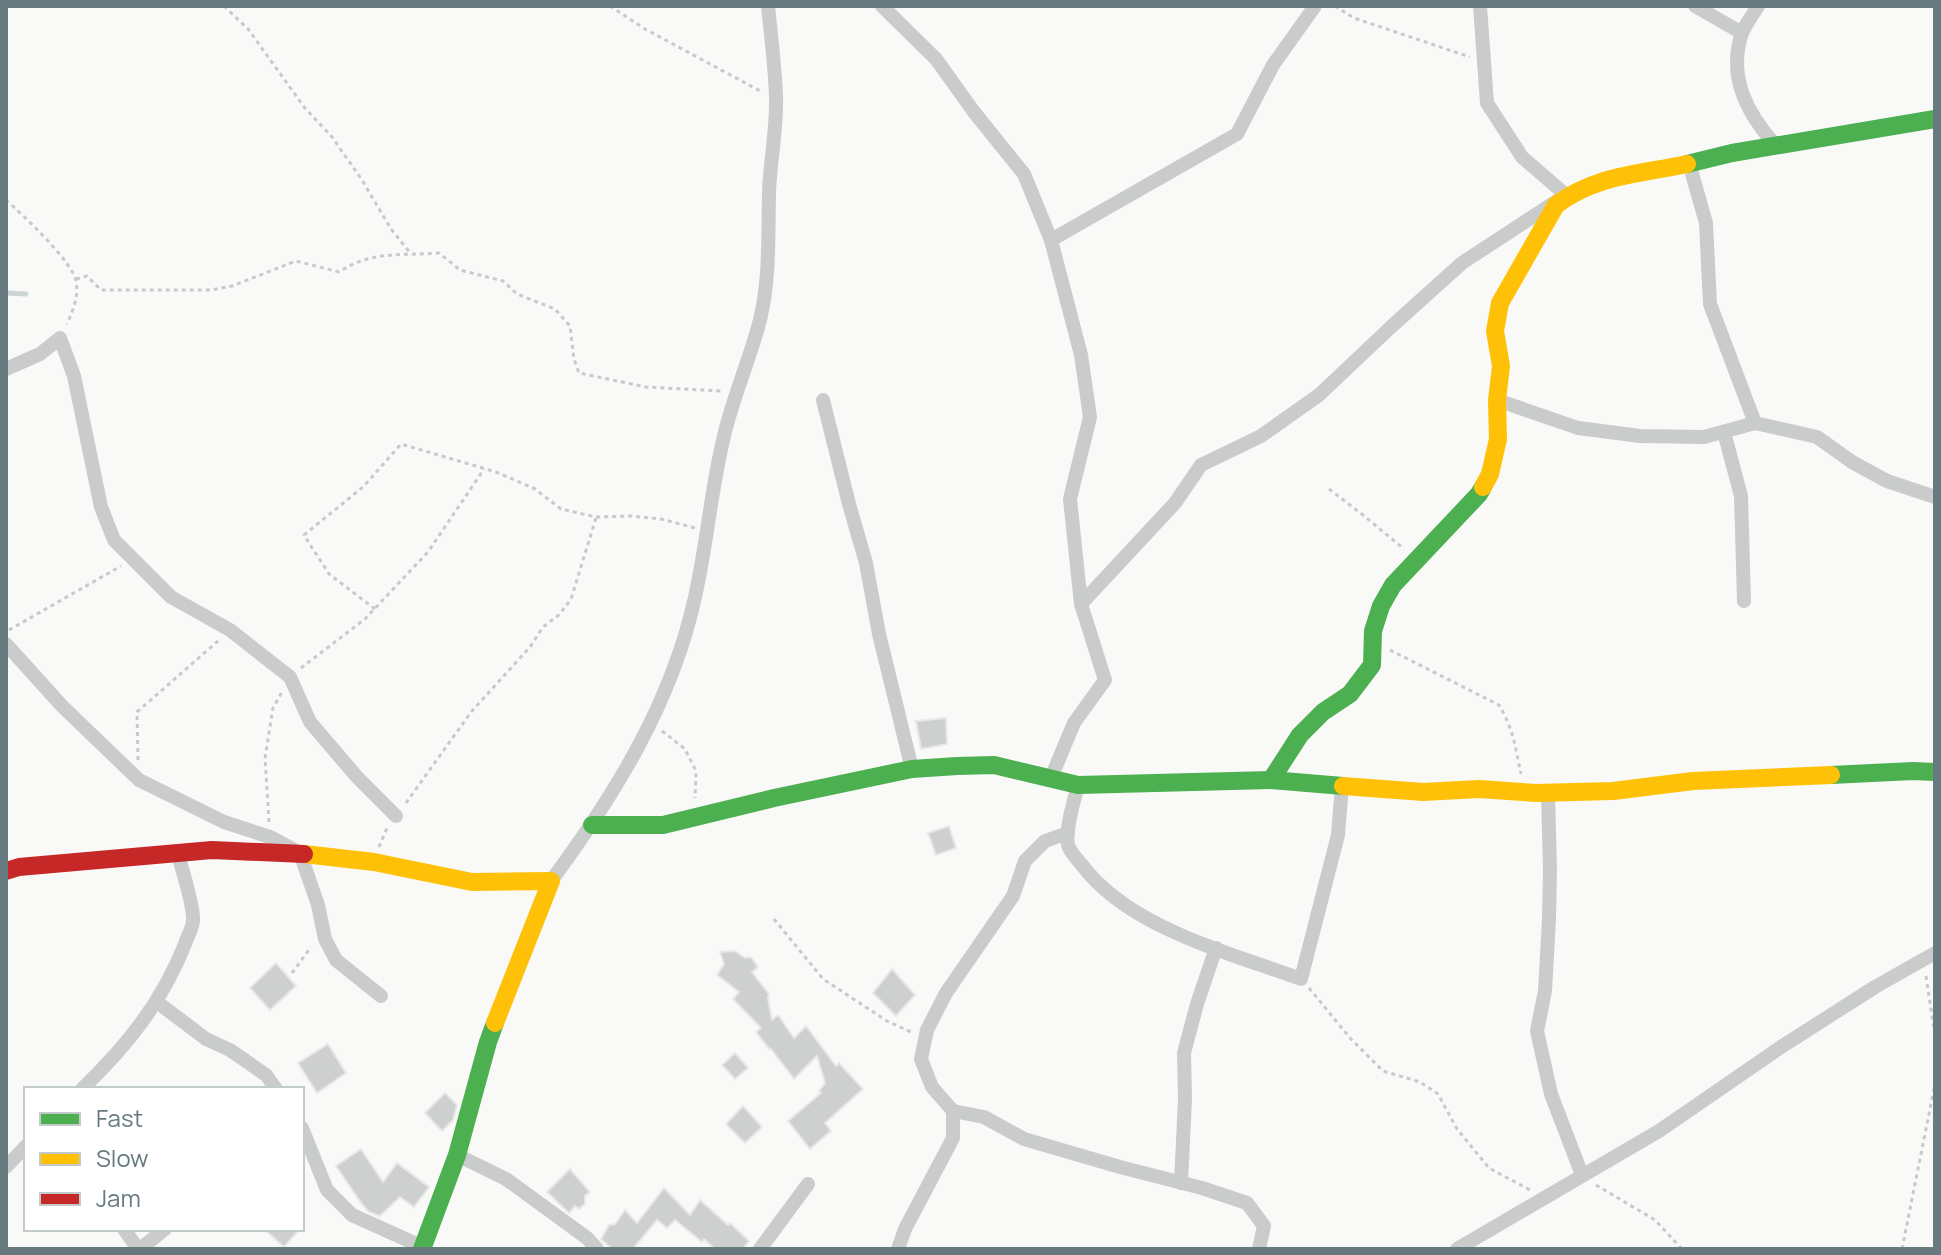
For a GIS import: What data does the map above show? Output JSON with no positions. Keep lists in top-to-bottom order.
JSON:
{
  "legend": ["Fast", "Slow", "Jam"]
}
